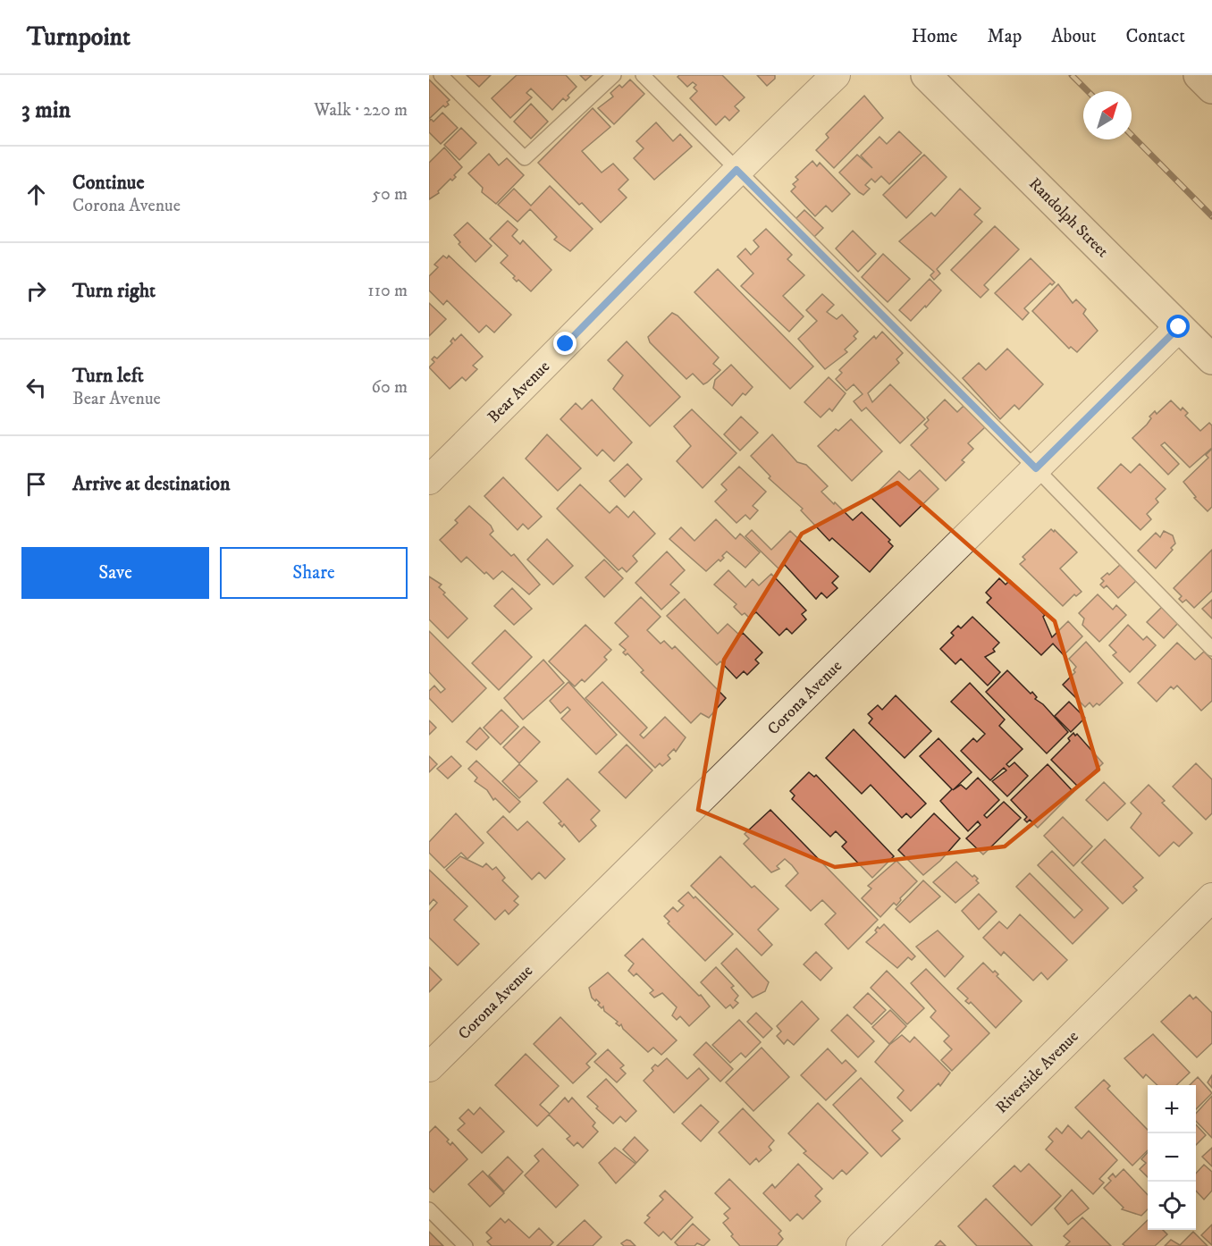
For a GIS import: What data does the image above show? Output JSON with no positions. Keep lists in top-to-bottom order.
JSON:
{
  "streets": {
    "street": [
      "Randolph Street",
      "Bear Avenue",
      "Corona Avenue",
      "Riverside Avenue"
    ]
  },
  "crossings": [
    ["Randolph Street", "Corona Avenue"]
  ],
  "north": "top right",
  "page": {
    "header": "Turnpoint",
    "nav": [
      "Home",
      "Map",
      "About",
      "Contact"
    ],
    "heading": ["3 min", "Walk · 220 m"],
    "list": [
      ["Continue", "Corona Avenue", "50 m"],
      ["Turn right", "110 m"],
      ["Turn left", "Bear Avenue", "60 m"],
      "Arrive at destination"
    ],
    "buttons": ["Save", "Share"],
    "map_buttons": ["+", "−"]
  }
}
